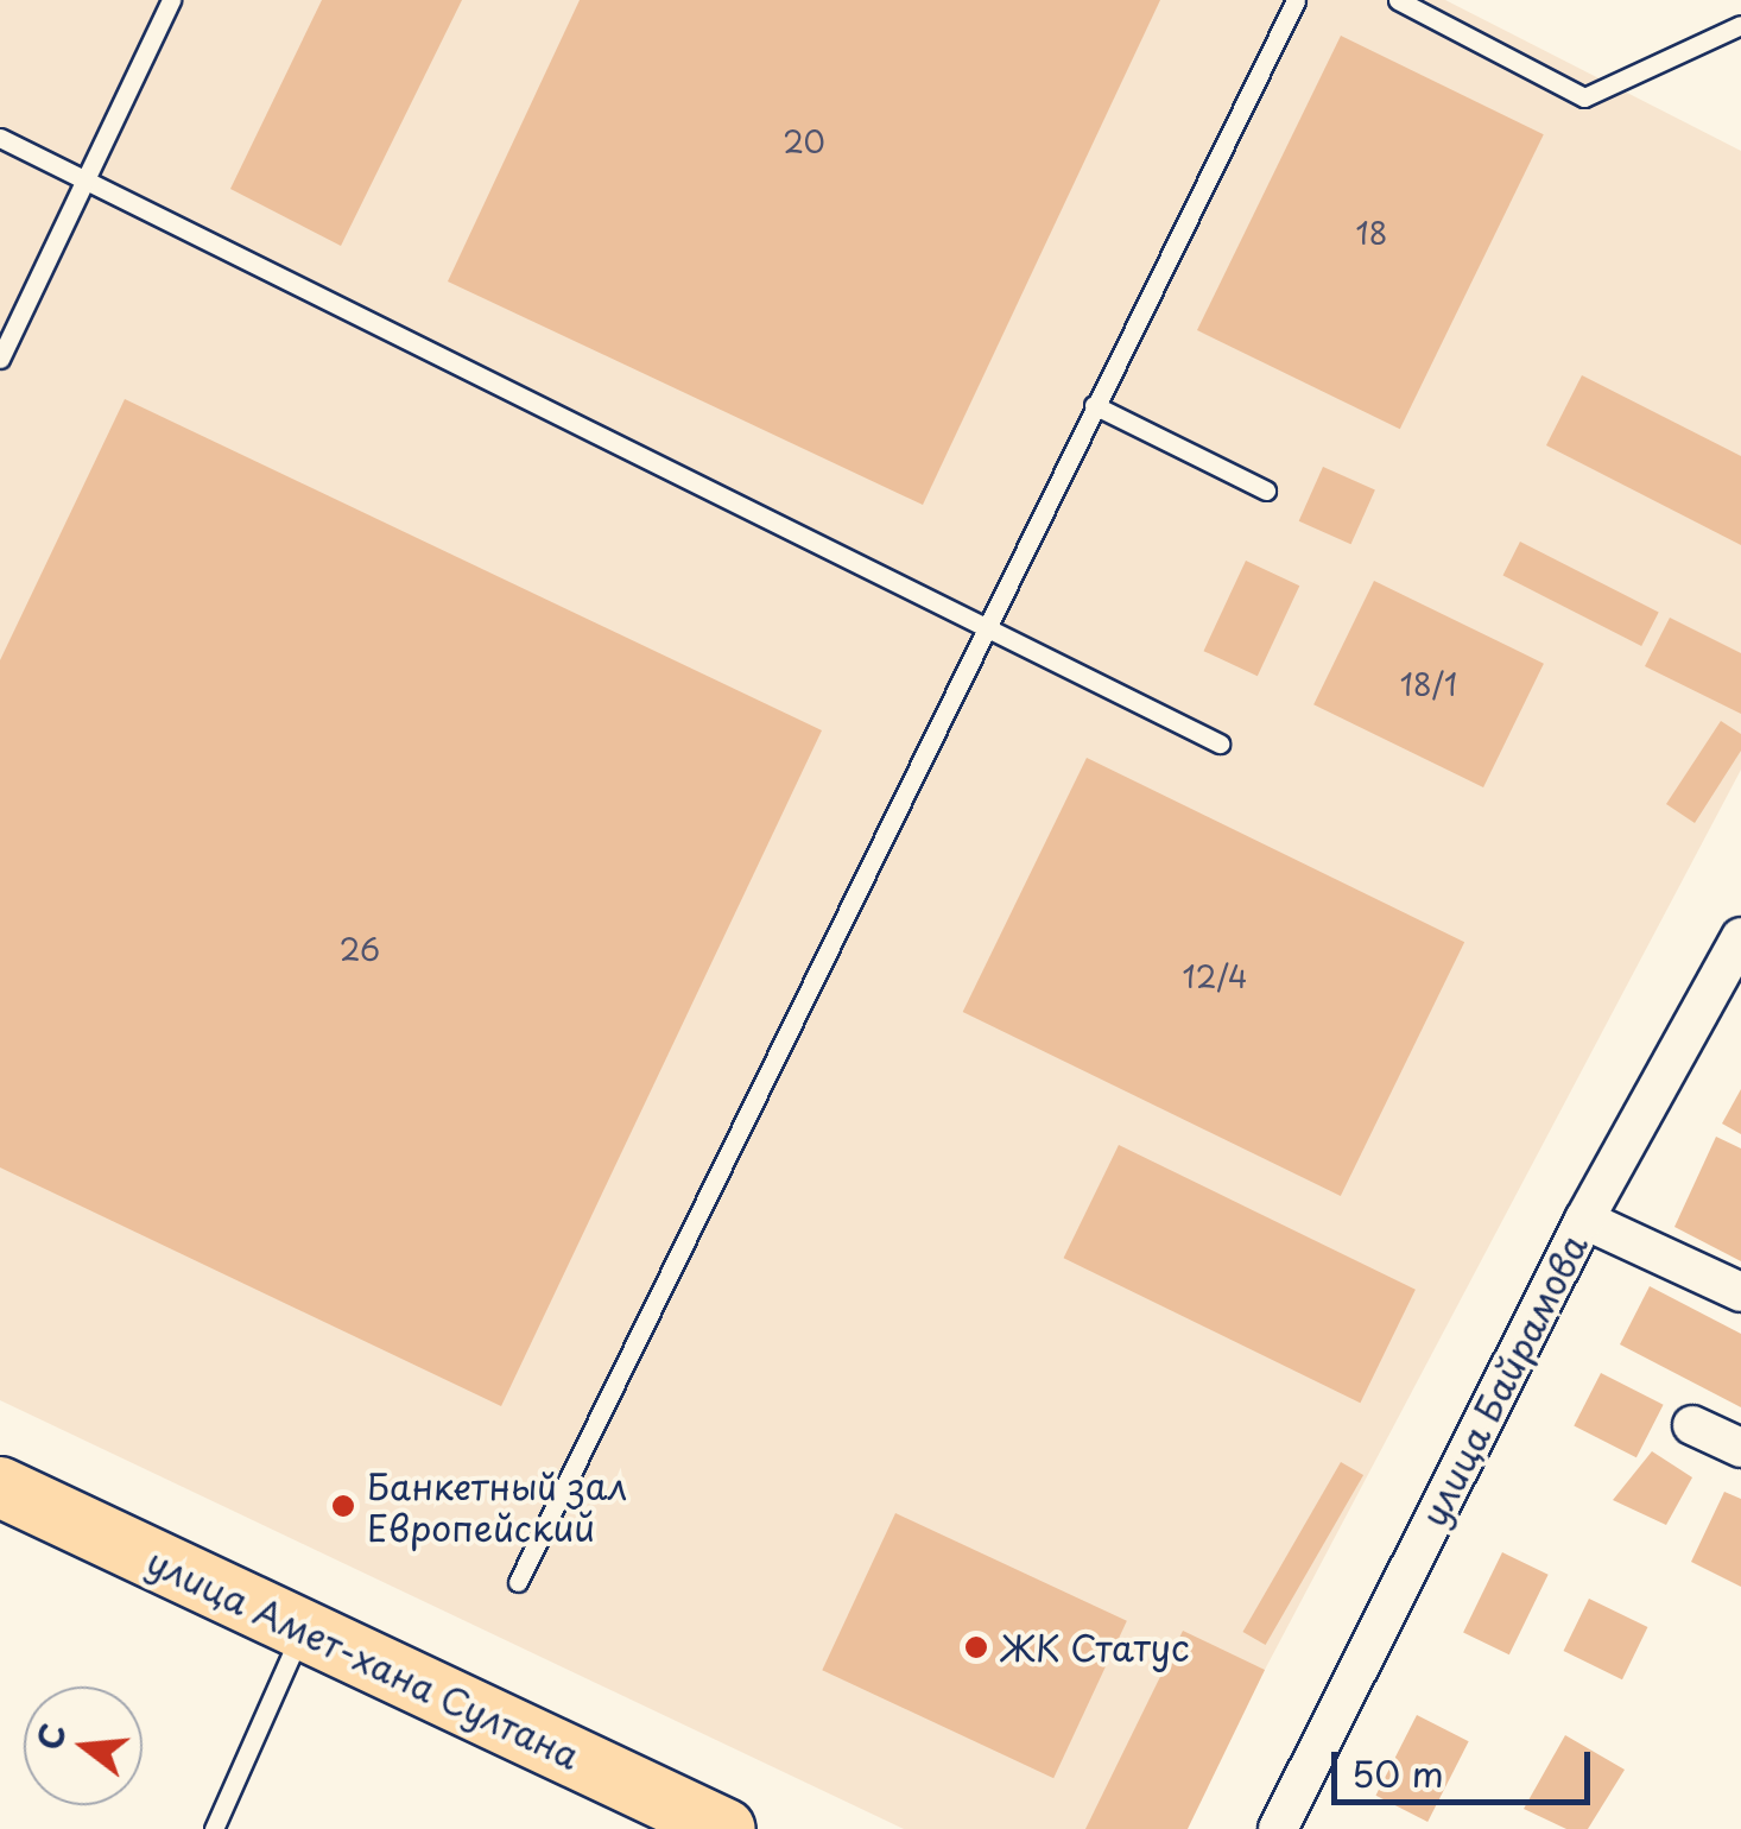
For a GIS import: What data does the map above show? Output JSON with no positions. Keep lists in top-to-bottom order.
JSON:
{
  "streets": {
    "main road": ["улица Амет-хана Султана"],
    "street": ["улица Байрамова"]
  },
  "places": ["Банкетный зал Европейский", "ЖК Статус"],
  "house_numbers": [
    "20",
    "18",
    "18/1",
    "26",
    "12/4"
  ],
  "scale_bar": "50 m",
  "north": "left"
}
